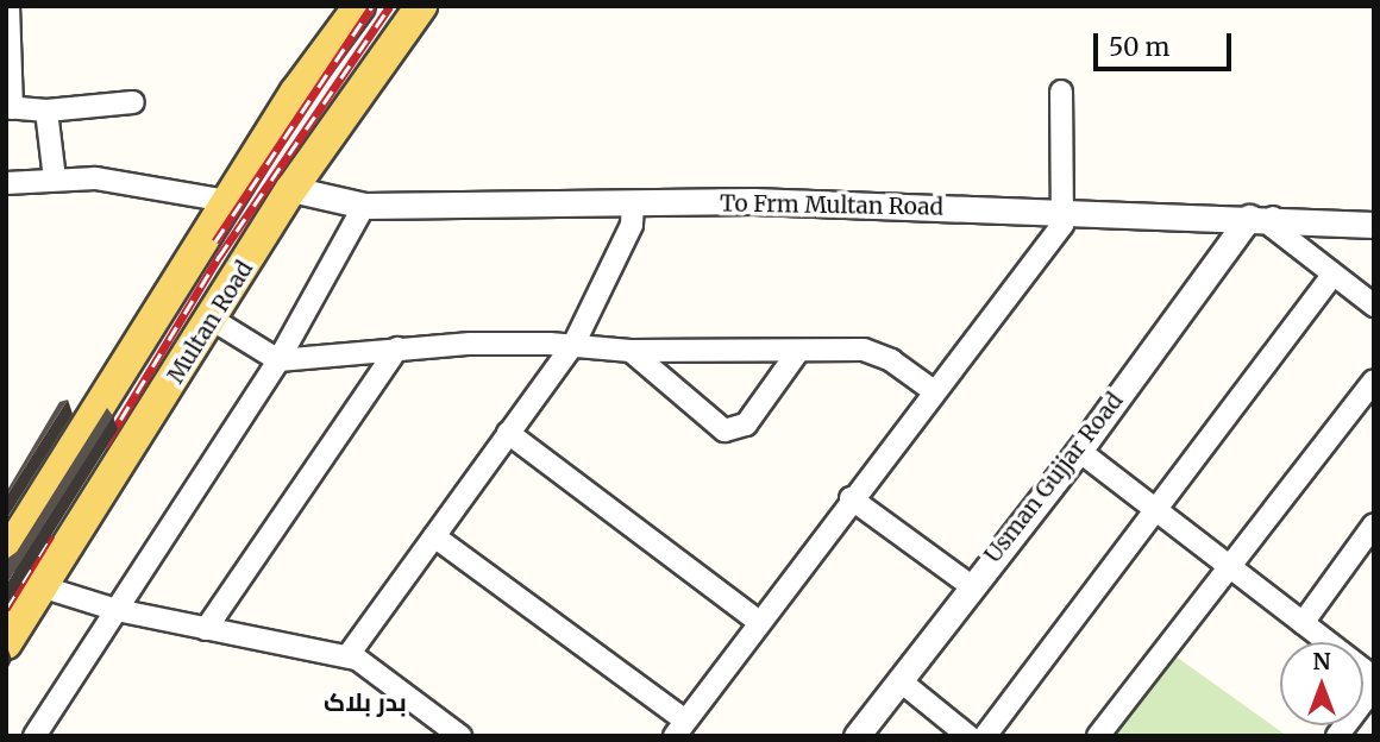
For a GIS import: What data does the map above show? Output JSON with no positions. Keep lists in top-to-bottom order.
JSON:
{
  "streets": {
    "main road": ["Multan Road"],
    "street": ["To Frm Multan Road", "Usman Gujjar Road"]
  },
  "crossings": [
    ["To Frm Multan Road", "Multan Road"],
    ["To Frm Multan Road", "Usman Gujjar Road"]
  ],
  "districts": ["بدر بلاک"],
  "scale_bar": "50 m",
  "north": "top"
}
